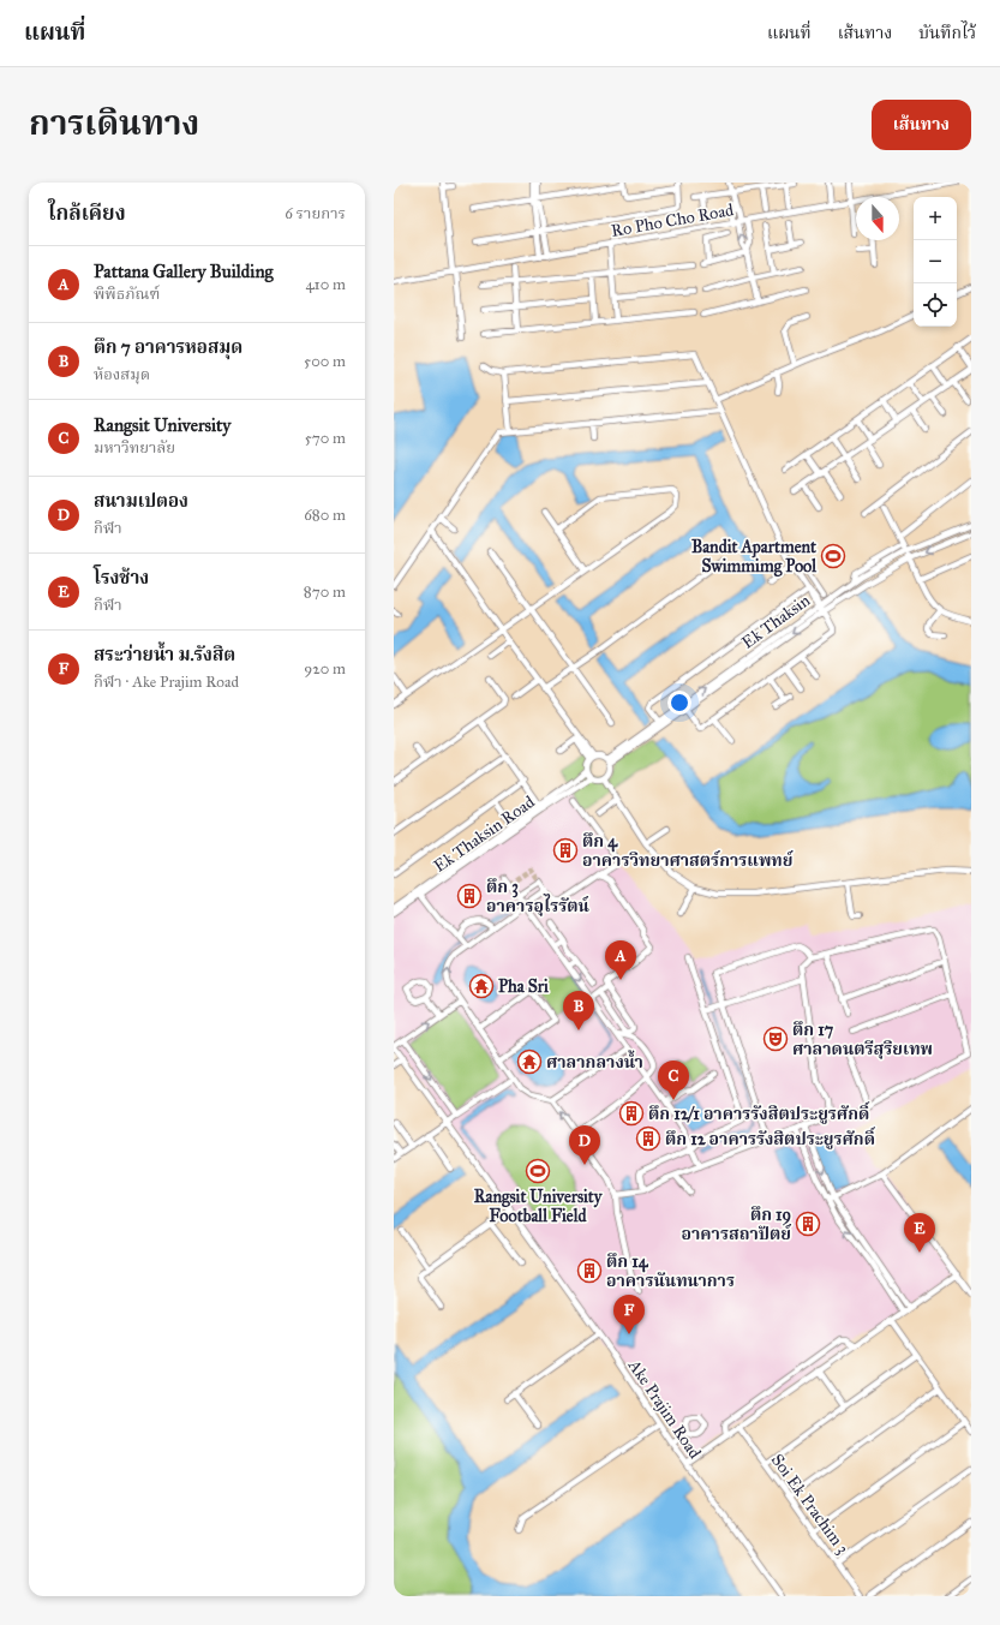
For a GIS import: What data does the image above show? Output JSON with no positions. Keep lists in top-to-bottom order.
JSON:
{
  "streets": {
    "street": [
      "Ro Pho Cho Road",
      "Ek Thaksin",
      "Ek Thaksin Road",
      "Ake Prajim Road",
      "Soi Ek Prachim 3"
    ]
  },
  "crossings": [
    ["Ek Thaksin", "Ek Thaksin Road"]
  ],
  "places": {
    "sports": ["Bandit Apartment Swimmimg Pool", "Rangsit University Football Field"],
    "building": [
      "ตึก 4 อาคารวิทยาศาสตร์การแพทย์",
      "ตึก 3 อาคารอุไรรัตน์",
      "ตึก 12/1 อาคารรังสิตประยูรศักดิ์",
      "ตึก 12 อาคารรังสิตประยูรศักดิ์",
      "ตึก 19 อาคารสถาปัตย์",
      "ตึก 14 อาคารนันทนาการ"
    ],
    "temple": ["Pha Sri", "ศาลากลางน้ำ"],
    "theatre": ["ตึก 17 ศาลาดนตรีสุริยเทพ"]
  },
  "north": "bottom",
  "page": {
    "header": "แผนที่",
    "nav": ["แผนที่", "เส้นทาง", "บันทึกไว้"],
    "title": "การเดินทาง",
    "buttons": "เส้นทาง",
    "heading": ["ใกล้เคียง", "6 รายการ"],
    "map_buttons": ["+", "−"],
    "list": [
      {
        "mark": "A",
        "name": "Pattana Gallery Building",
        "note": "พิพิธภัณฑ์",
        "value": "410 m"
      },
      {
        "mark": "B",
        "name": "ตึก 7 อาคารหอสมุด",
        "note": "ห้องสมุด",
        "value": "500 m"
      },
      {
        "mark": "C",
        "name": "Rangsit University",
        "note": "มหาวิทยาลัย",
        "value": "570 m"
      },
      {
        "mark": "D",
        "name": "สนามเปตอง",
        "note": "กีฬา",
        "value": "680 m"
      },
      {
        "mark": "E",
        "name": "โรงช้าง",
        "note": "กีฬา",
        "value": "870 m"
      },
      {
        "mark": "F",
        "name": "สระว่ายน้ำ ม.รังสิต",
        "note": "กีฬา · Ake Prajim Road",
        "value": "920 m"
      }
    ],
    "pins": [
      "A",
      "B",
      "C",
      "D",
      "E",
      "F"
    ]
  }
}
